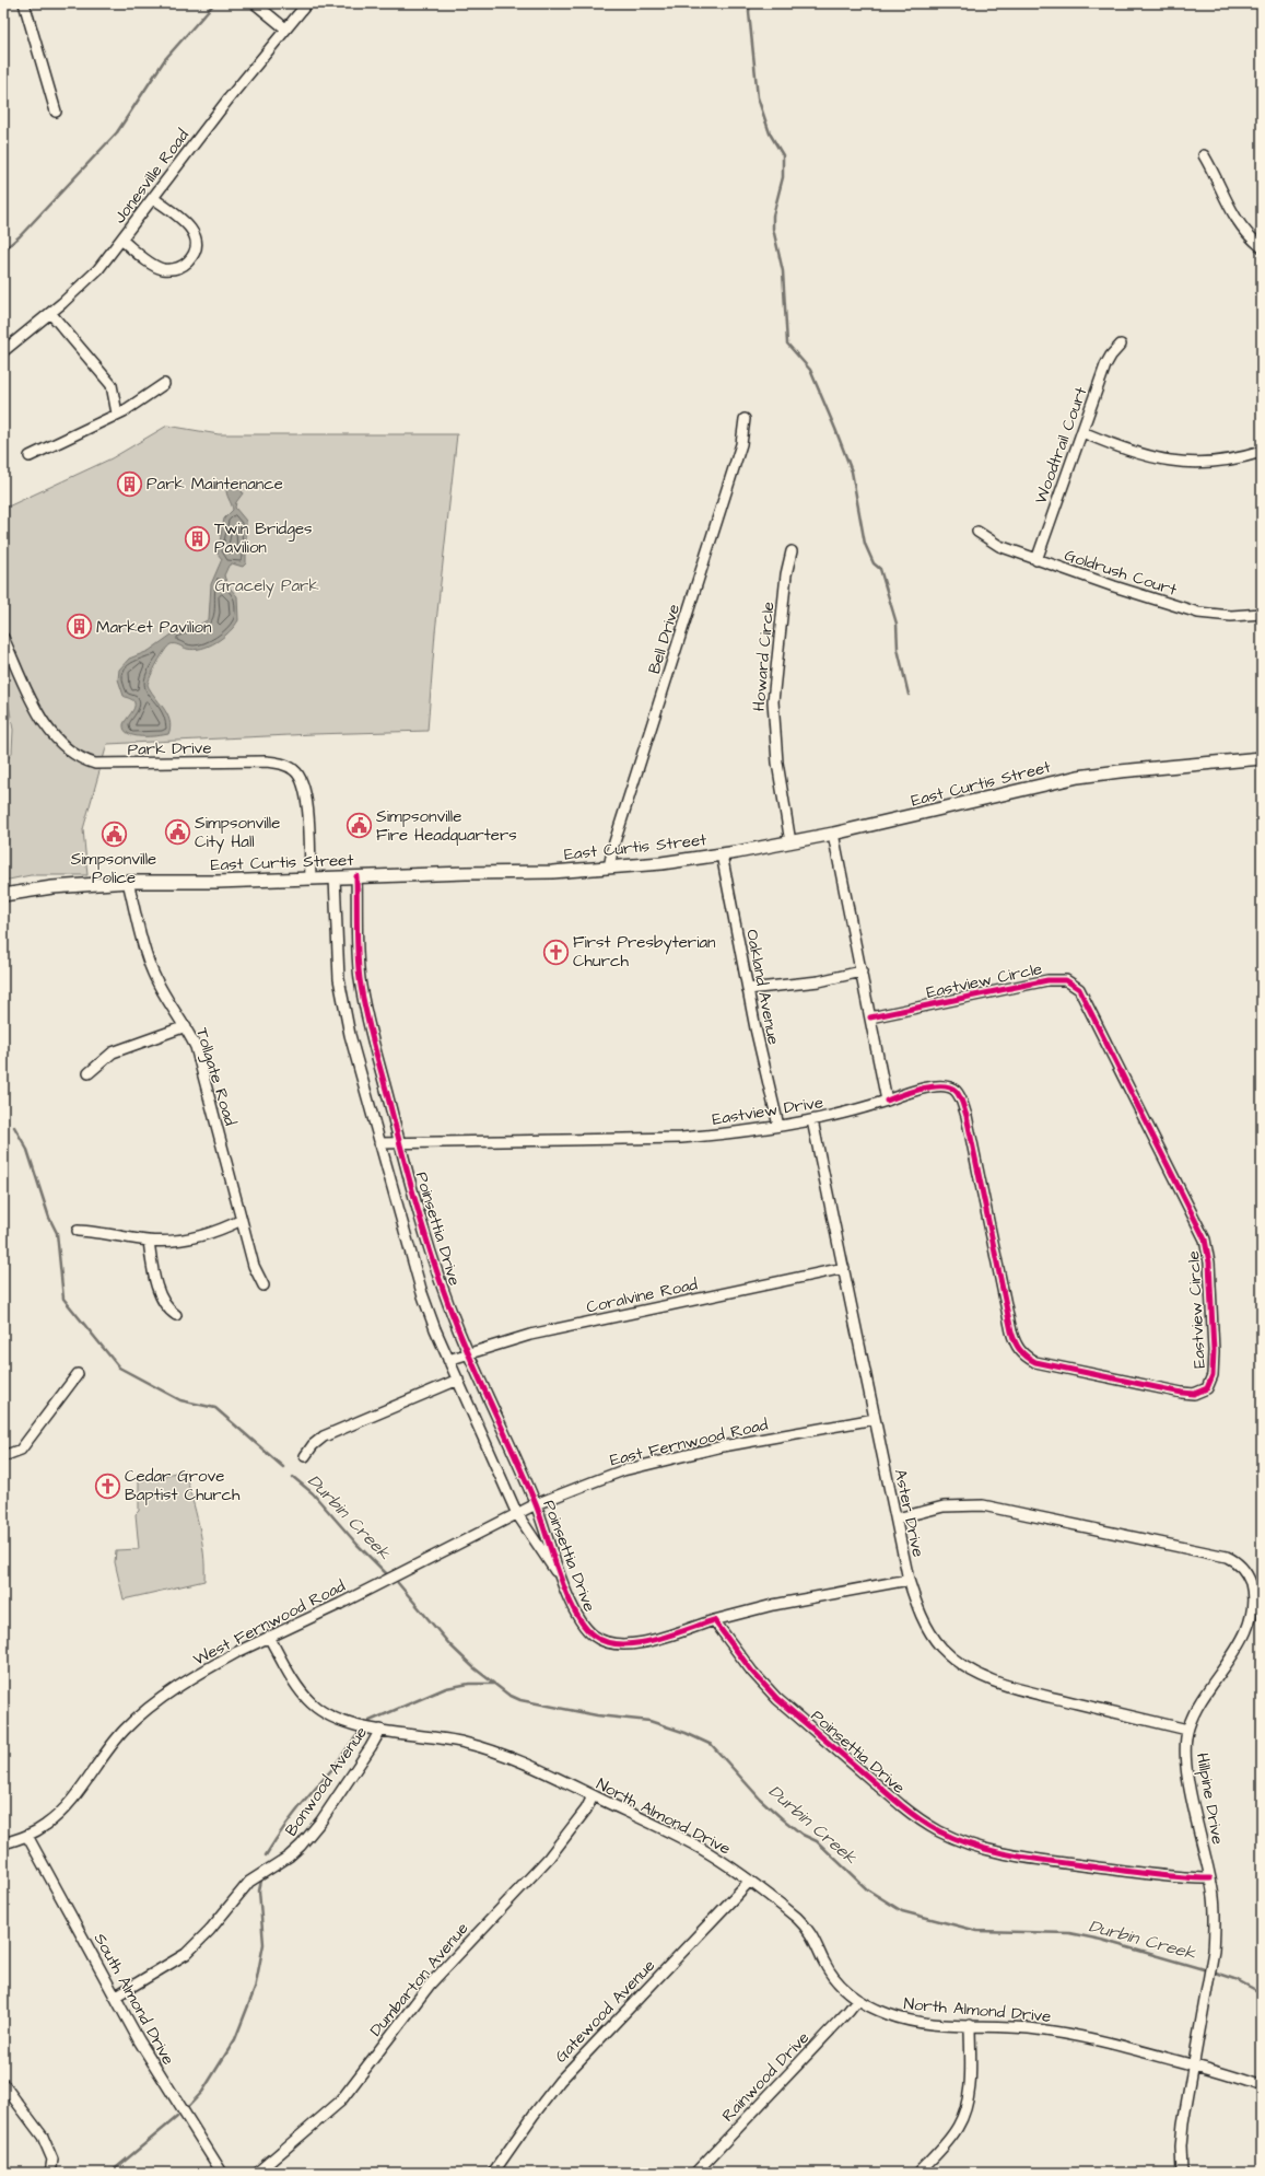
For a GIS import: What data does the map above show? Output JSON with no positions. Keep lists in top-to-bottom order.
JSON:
{
  "streets": {
    "main road": ["East Curtis Street"],
    "street": [
      "Jonesville Road",
      "Woodtrail Court",
      "Goldrush Court",
      "Bell Drive",
      "Howard Circle",
      "Park Drive",
      "Eastview Circle",
      "Oakland Avenue",
      "Tollgate Road",
      "Eastview Drive",
      "Poinsettia Drive",
      "Coralvine Road",
      "East Fernwood Road",
      "Aster Drive",
      "West Fernwood Road",
      "Bonwood Avenue",
      "Hillpine Drive",
      "North Almond Drive",
      "Dumbarton Avenue",
      "South Almond Drive",
      "Gatewood Avenue",
      "Rainwood Drive"
    ]
  },
  "crossings": [
    ["Woodtrail Court", "Goldrush Court"],
    ["Bell Drive", "East Curtis Street"],
    ["Howard Circle", "East Curtis Street"],
    ["Park Drive", "East Curtis Street"],
    ["East Curtis Street", "Oakland Avenue"],
    ["East Curtis Street", "Tollgate Road"],
    ["East Curtis Street", "Poinsettia Drive"],
    ["Eastview Circle", "Eastview Drive"],
    ["Oakland Avenue", "Eastview Drive"],
    ["Eastview Drive", "Poinsettia Drive"],
    ["Eastview Drive", "Aster Drive"],
    ["Poinsettia Drive", "Coralvine Road"],
    ["Poinsettia Drive", "East Fernwood Road"],
    ["Poinsettia Drive", "West Fernwood Road"],
    ["Poinsettia Drive", "Hillpine Drive"],
    ["Coralvine Road", "Aster Drive"],
    ["East Fernwood Road", "Aster Drive"],
    ["East Fernwood Road", "West Fernwood Road"],
    ["Aster Drive", "Hillpine Drive"],
    ["West Fernwood Road", "North Almond Drive"],
    ["West Fernwood Road", "South Almond Drive"],
    ["Bonwood Avenue", "North Almond Drive"],
    ["Bonwood Avenue", "South Almond Drive"],
    ["Hillpine Drive", "North Almond Drive"],
    ["North Almond Drive", "Dumbarton Avenue"],
    ["North Almond Drive", "Gatewood Avenue"],
    ["North Almond Drive", "Rainwood Drive"]
  ],
  "water": ["Durbin Creek"],
  "parks": ["Gracely Park"],
  "places": {
    "building": ["Park Maintenance", "Twin Bridges Pavilion", "Market Pavilion"],
    "public building": ["Simpsonville Fire Headquarters", "Simpsonville City Hall", "Simpsonville Police"],
    "church": ["First Presbyterian Church", "Cedar Grove Baptist Church"]
  }
}
